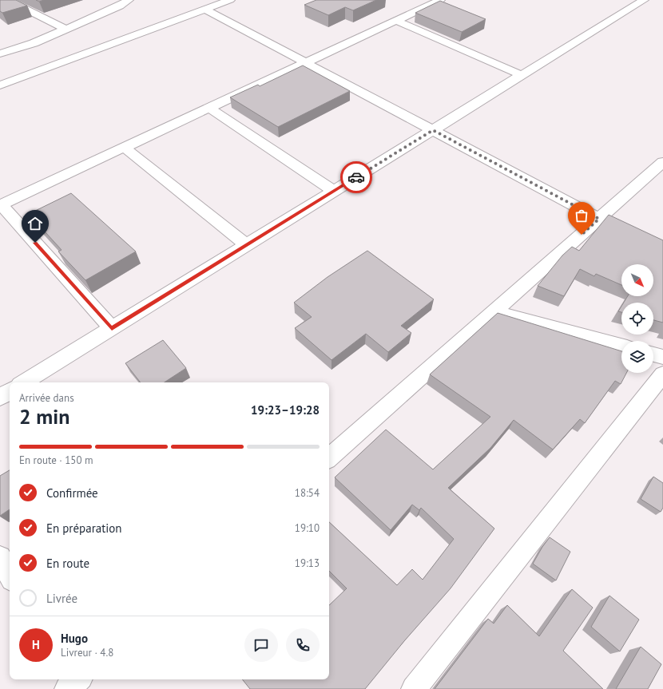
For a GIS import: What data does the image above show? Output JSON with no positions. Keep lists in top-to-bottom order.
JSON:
{
  "north": "bottom right",
  "page": {
    "heading": ["2 min", "Arrivée dans", "19:23–19:28"],
    "panel": ["Hugo", "Livreur · 4.8"],
    "bar": "En route · 150 m",
    "list": [
      ["Confirmée", "18:54"],
      ["En préparation", "19:10"],
      ["En route", "19:13"],
      "Livrée"
    ],
    "round": "H"
  }
}
